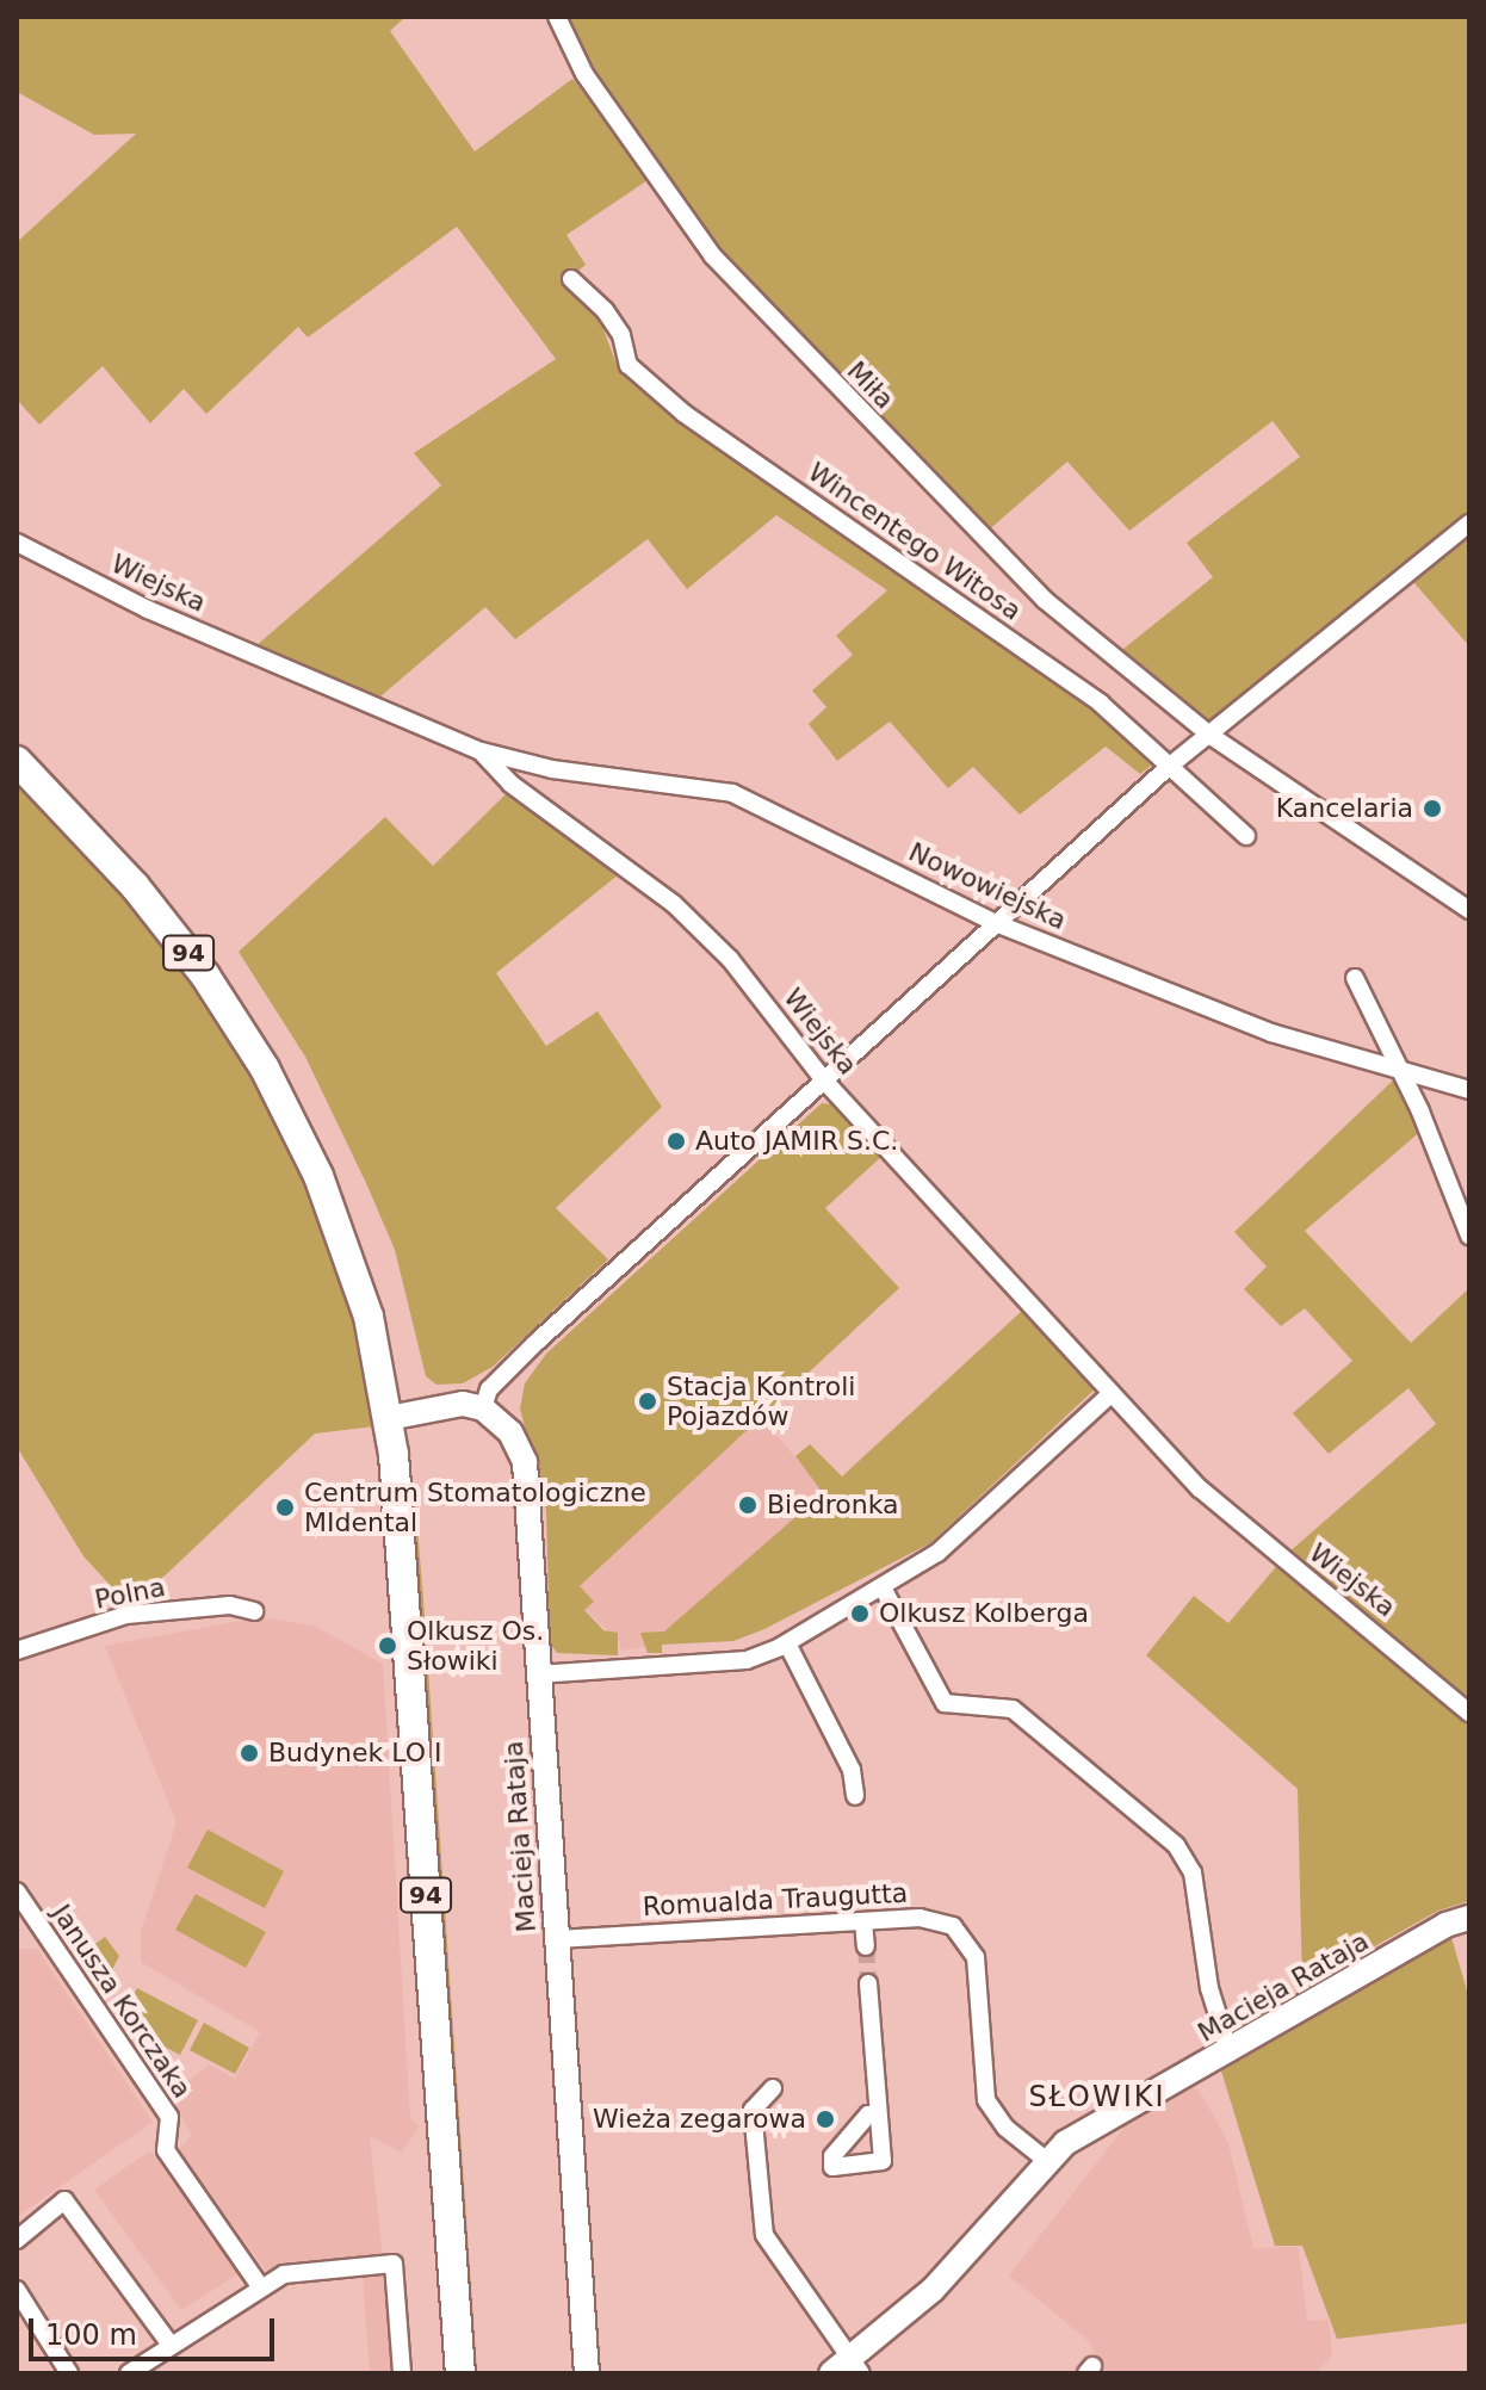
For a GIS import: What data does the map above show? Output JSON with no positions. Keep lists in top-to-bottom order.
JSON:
{
  "streets": {
    "main road": ["94"],
    "street": [
      "Miła",
      "Wincentego Witosa",
      "Wiejska",
      "Nowowiejska",
      "Polna",
      "Macieja Rataja",
      "Romualda Traugutta",
      "Janusza Korczaka"
    ]
  },
  "crossings": [
    ["Wiejska", "Nowowiejska"],
    ["Macieja Rataja", "Romualda Traugutta"]
  ],
  "districts": ["SŁOWIKI"],
  "places": [
    "Kancelaria",
    "Auto JAMIR S.C.",
    "Stacja Kontroli Pojazdów",
    "Biedronka",
    "Centrum Stomatologiczne MIdental",
    "Olkusz Kolberga",
    "Olkusz Os. Słowiki",
    "Budynek LO I",
    "Wieża zegarowa"
  ],
  "scale_bar": "100 m"
}
